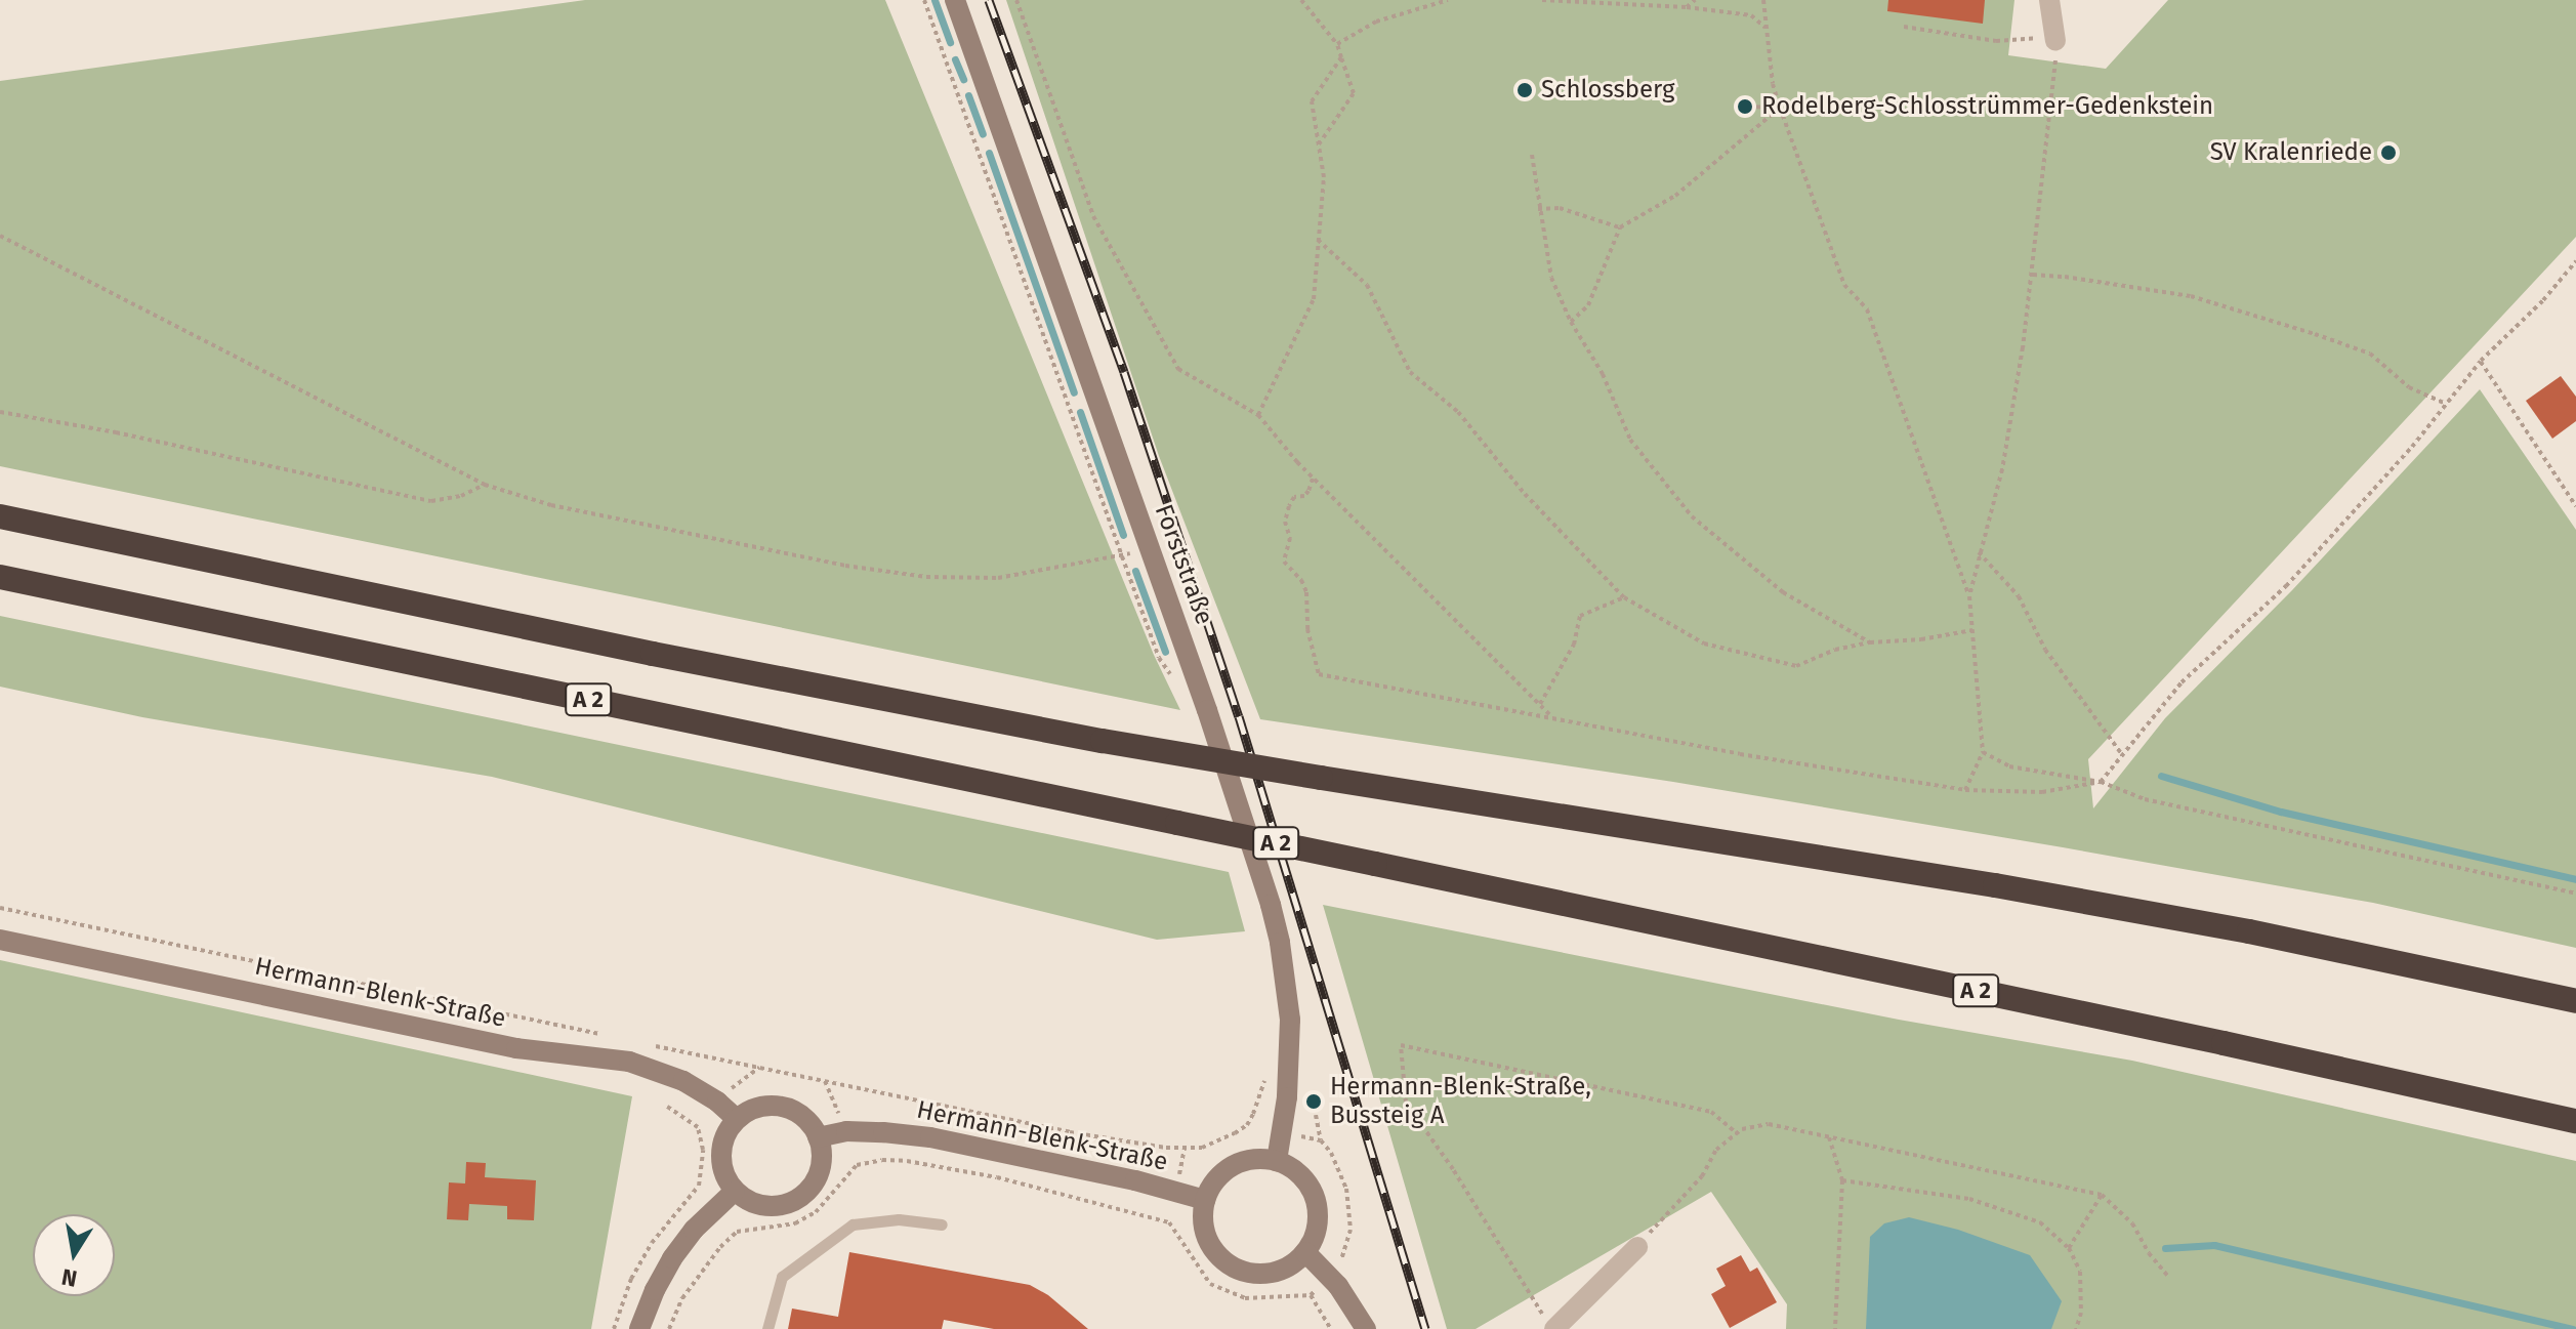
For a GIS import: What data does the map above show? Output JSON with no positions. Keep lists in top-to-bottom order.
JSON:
{
  "streets": {
    "highway": ["A 2"],
    "main road": ["Forststraße", "Hermann-Blenk-Straße"]
  },
  "crossings": [
    ["Forststraße", "Hermann-Blenk-Straße"]
  ],
  "places": [
    "Schlossberg",
    "Rodelberg-Schlosstrümmer-Gedenkstein",
    "SV Kralenriede",
    "Hermann-Blenk-Straße, Bussteig A"
  ],
  "north": "bottom"
}
